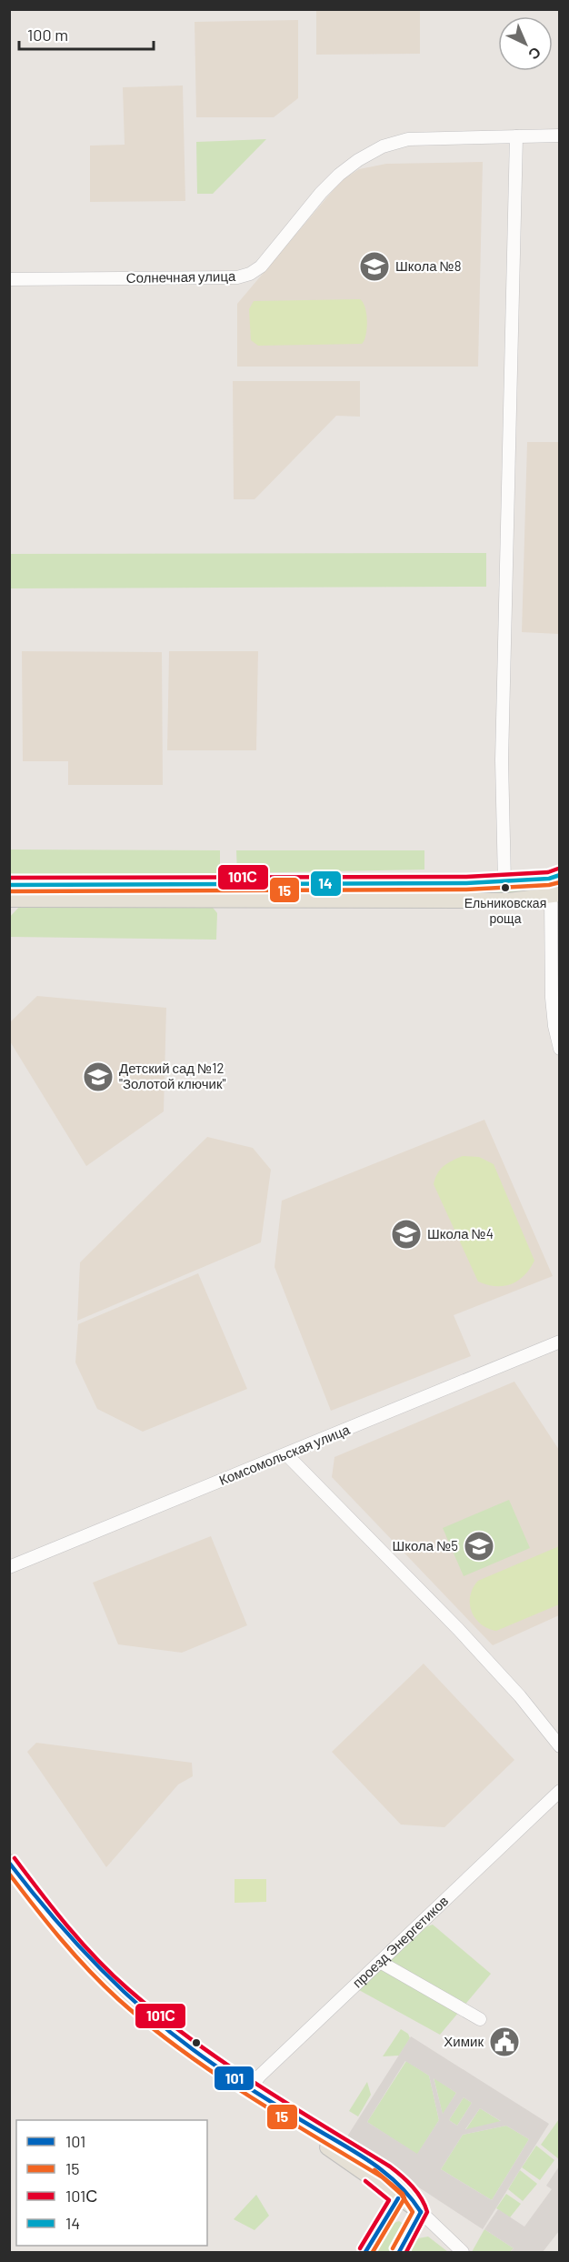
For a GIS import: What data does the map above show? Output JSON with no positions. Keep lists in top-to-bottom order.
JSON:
{
  "streets": {
    "street": ["Солнечная улица", "Комсомольская улица", "проезд Энергетиков"]
  },
  "places": {
    "school or university": [
      "Школа №8",
      "Детский сад №12 \"Золотой ключик\"",
      "Школа №4",
      "Школа №5"
    ],
    "other": ["Ельниковская роща"],
    "public building": ["Химик"]
  },
  "lines": [
    "transit line 101С",
    "transit line 14",
    "transit line 15",
    "transit line 101"
  ],
  "legend": [
    "101",
    "15",
    "101С",
    "14"
  ],
  "scale_bar": "100 m",
  "north": "bottom right"
}
